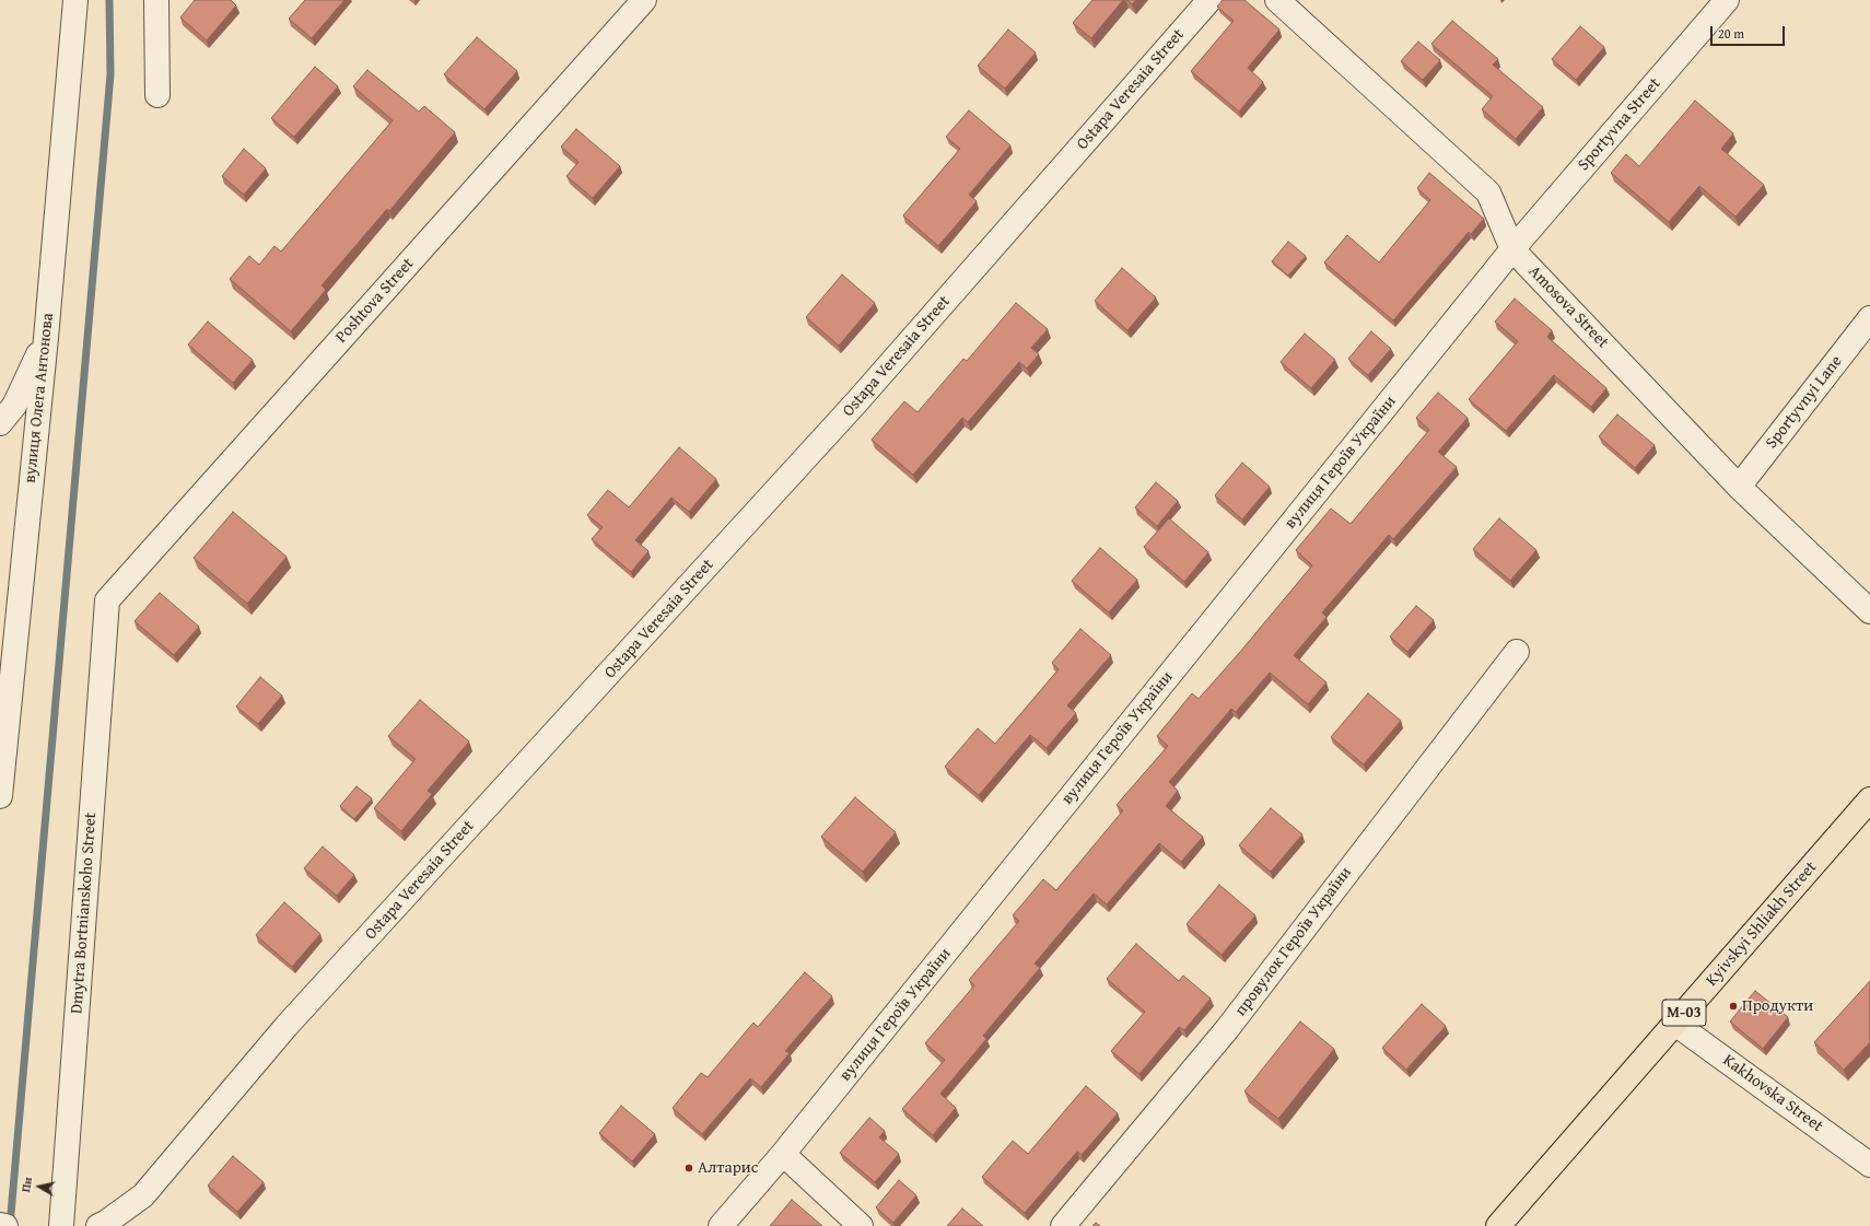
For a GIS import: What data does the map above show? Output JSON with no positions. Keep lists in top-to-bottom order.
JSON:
{
  "streets": {
    "highway": ["Kyivskyi Shliakh Street", "М-03"],
    "street": [
      "Ostapa Veresaia Street",
      "Sportyvna Street",
      "Poshtova Street",
      "Amosova Street",
      "вулиця Олега Антонова",
      "Sportyvnyi Lane",
      "вулиця Героїв України",
      "Dmytra Bortnianskoho Street",
      "провулок Героїв України",
      "Kakhovska Street"
    ]
  },
  "crossings": [
    ["Sportyvna Street", "Amosova Street"],
    ["Sportyvna Street", "вулиця Героїв України"],
    ["Poshtova Street", "Dmytra Bortnianskoho Street"],
    ["Amosova Street", "Sportyvnyi Lane"],
    ["Amosova Street", "вулиця Героїв України"],
    ["Kyivskyi Shliakh Street", "Kakhovska Street"]
  ],
  "places": ["Продукти", "Алтарис"],
  "scale_bar": "20 m",
  "north": "left"
}
